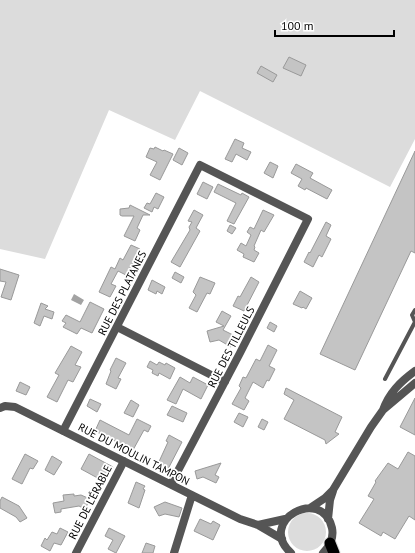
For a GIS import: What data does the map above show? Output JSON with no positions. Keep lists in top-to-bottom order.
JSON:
{
  "streets": {
    "street": [
      "RUE DES PLATANES",
      "RUE DES TILLEULS",
      "RUE DU MOULIN TAMPON",
      "RUE DE L’ÉRABLE"
    ]
  },
  "crossings": [
    ["RUE DES PLATANES", "RUE DES TILLEULS"],
    ["RUE DES PLATANES", "RUE DU MOULIN TAMPON"],
    ["RUE DES TILLEULS", "RUE DU MOULIN TAMPON"],
    ["RUE DU MOULIN TAMPON", "RUE DE L’ÉRABLE"]
  ],
  "scale_bar": "100 m"
}
